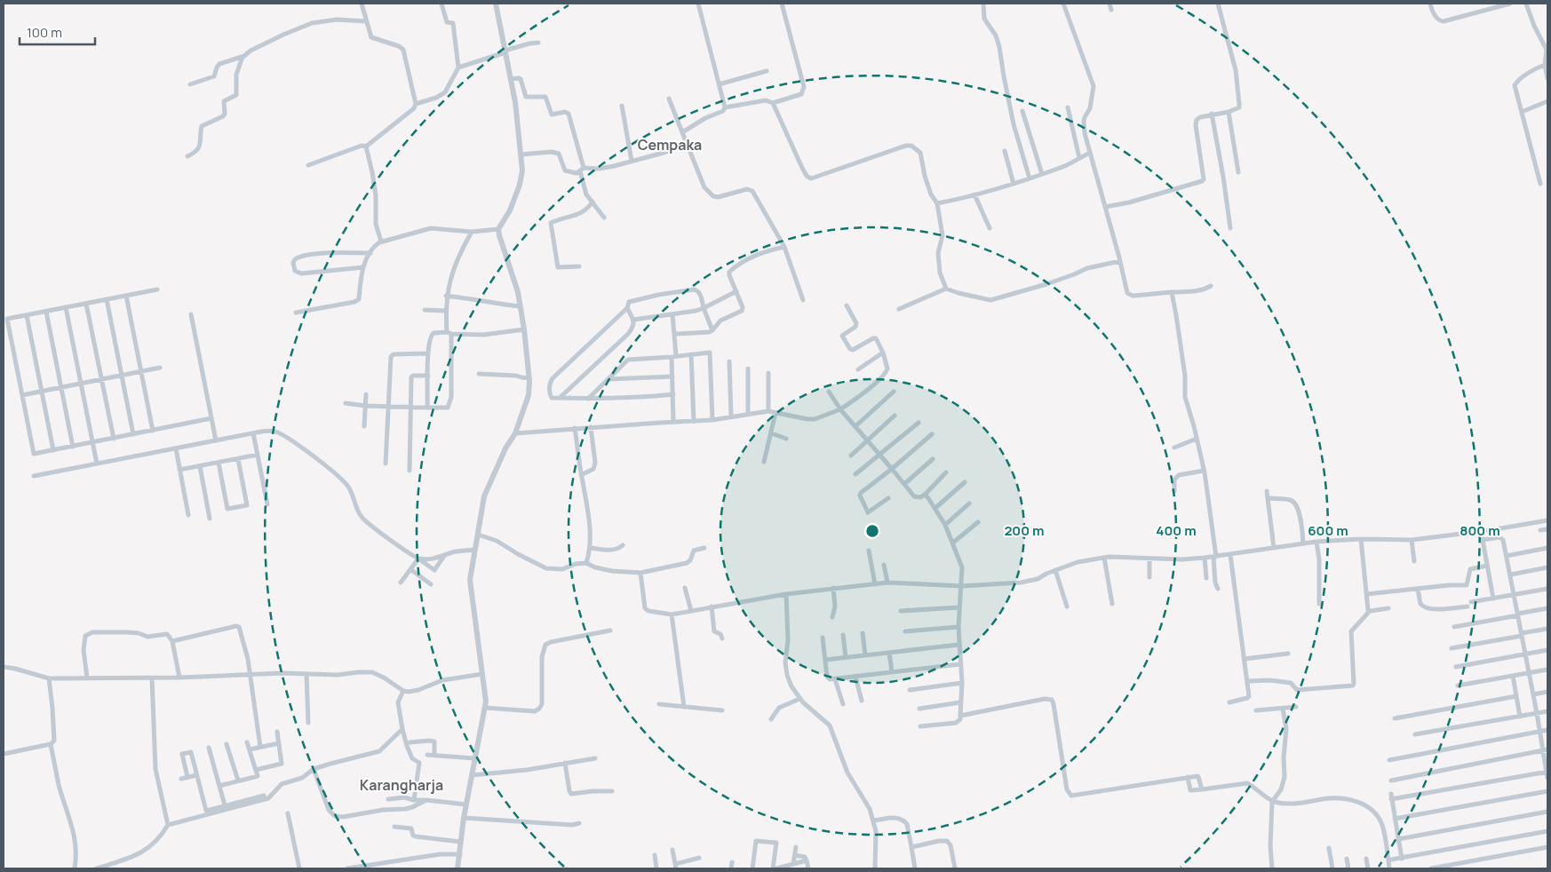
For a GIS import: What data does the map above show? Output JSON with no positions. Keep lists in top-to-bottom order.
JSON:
{
  "districts": ["Cempaka", "Karangharja"],
  "scale_bar": "100 m",
  "rings": [
    "200 m",
    "400 m",
    "600 m",
    "800 m"
  ]
}
